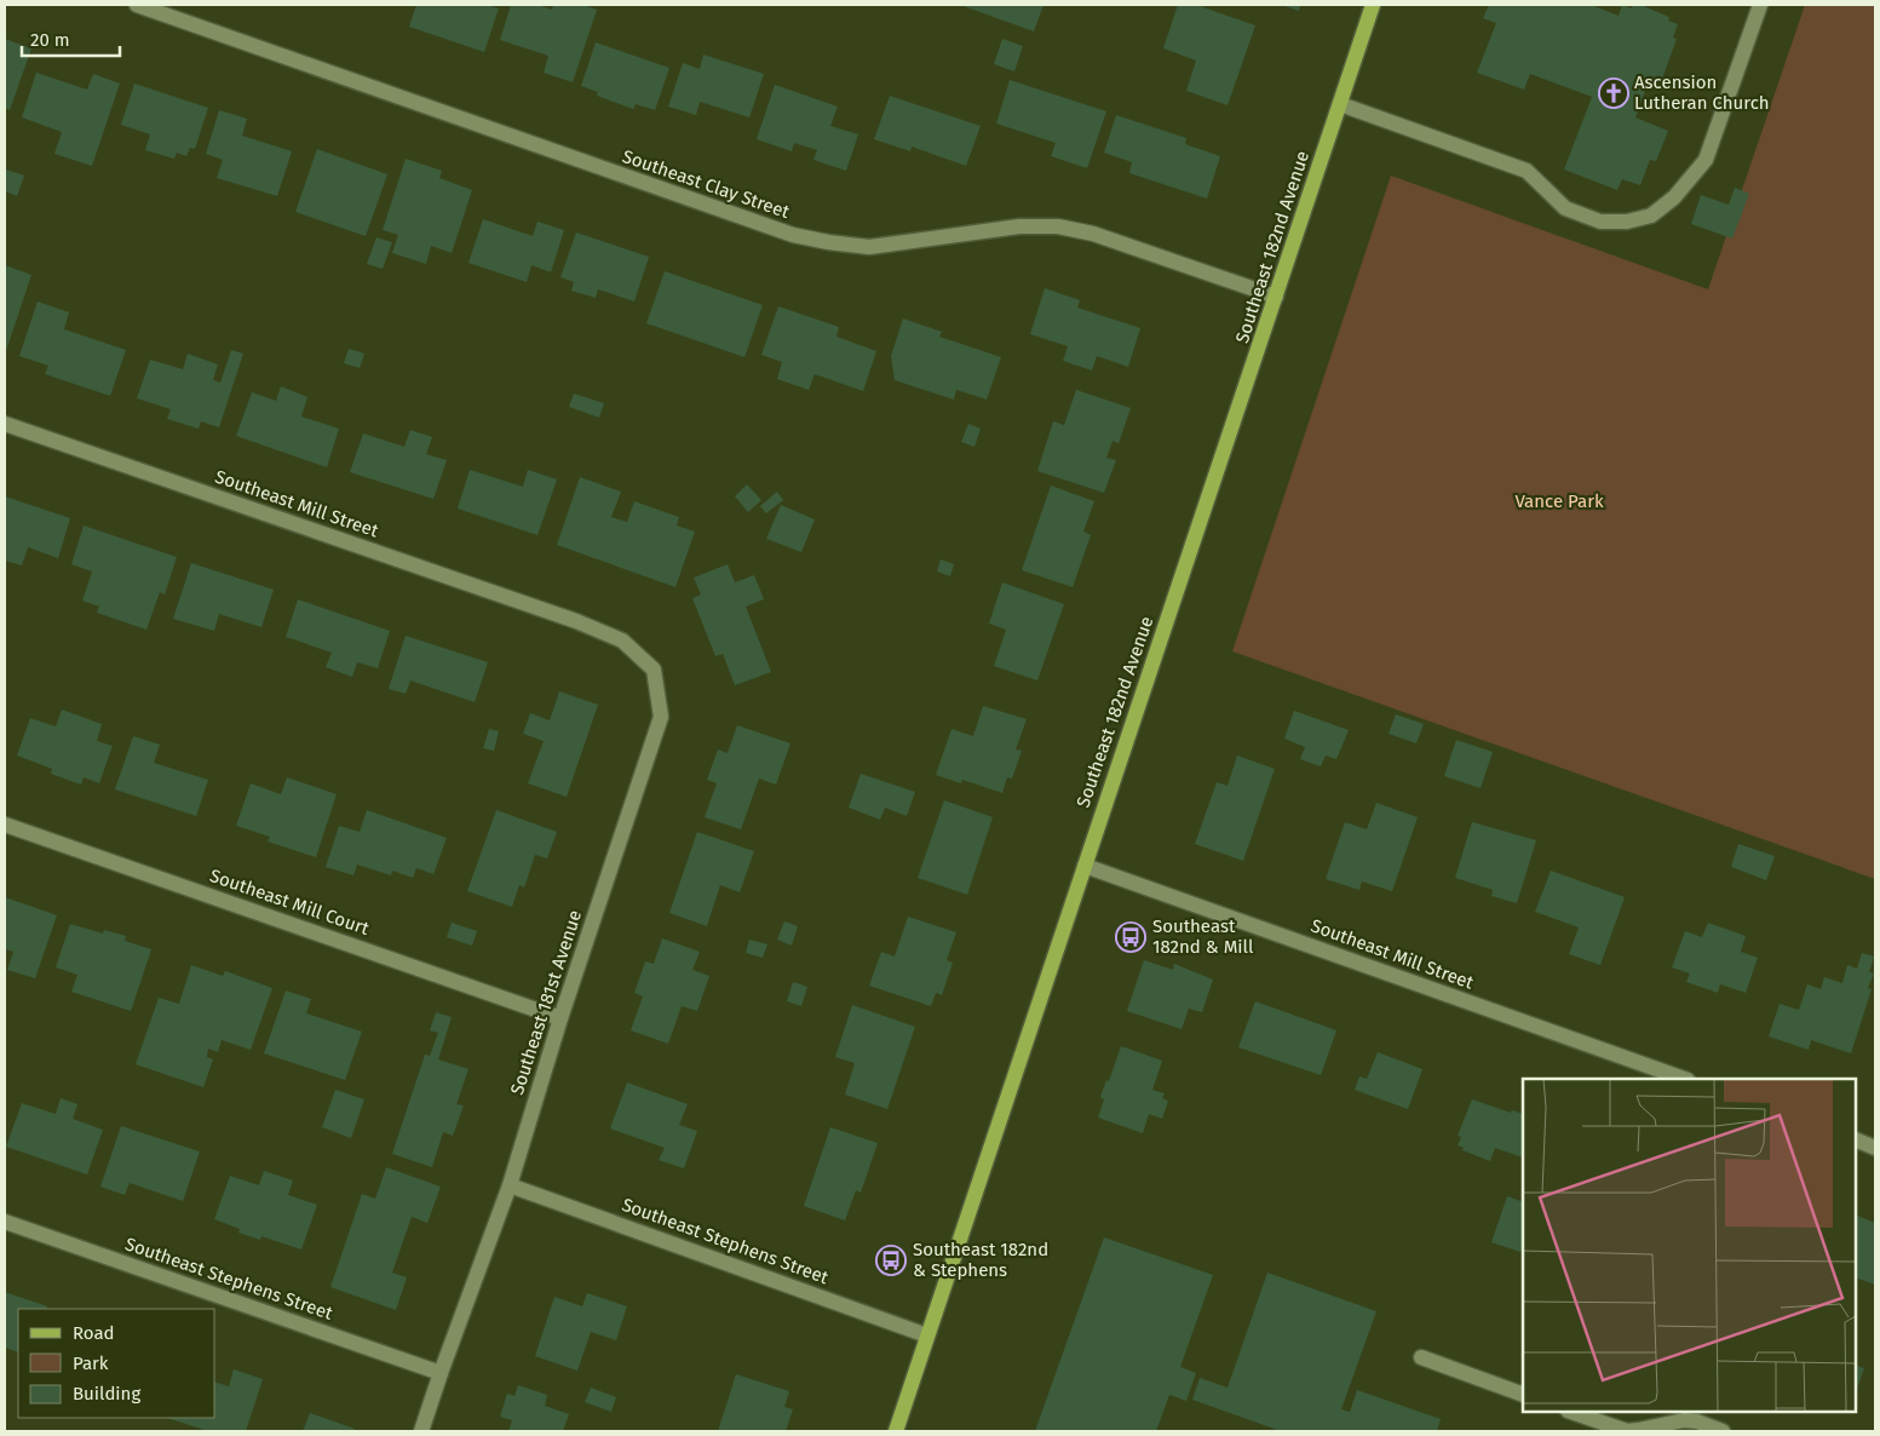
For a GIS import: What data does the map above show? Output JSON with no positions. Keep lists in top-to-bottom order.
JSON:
{
  "streets": {
    "main road": ["Southeast 182nd Avenue"],
    "street": [
      "Southeast Clay Street",
      "Southeast Mill Street",
      "Southeast Mill Court",
      "Southeast 181st Avenue",
      "Southeast Stephens Street"
    ]
  },
  "crossings": [
    ["Southeast Clay Street", "Southeast 182nd Avenue"],
    ["Southeast 182nd Avenue", "Southeast Mill Street"],
    ["Southeast 182nd Avenue", "Southeast Stephens Street"],
    ["Southeast Mill Street", "Southeast 181st Avenue"],
    ["Southeast Mill Court", "Southeast 181st Avenue"],
    ["Southeast 181st Avenue", "Southeast Stephens Street"]
  ],
  "parks": ["Vance Park"],
  "places": {
    "church": ["Ascension Lutheran Church"],
    "bus stop": ["Southeast 182nd & Mill", "Southeast 182nd & Stephens"]
  },
  "legend": ["Road", "Park", "Building"],
  "scale_bar": "20 m"
}
